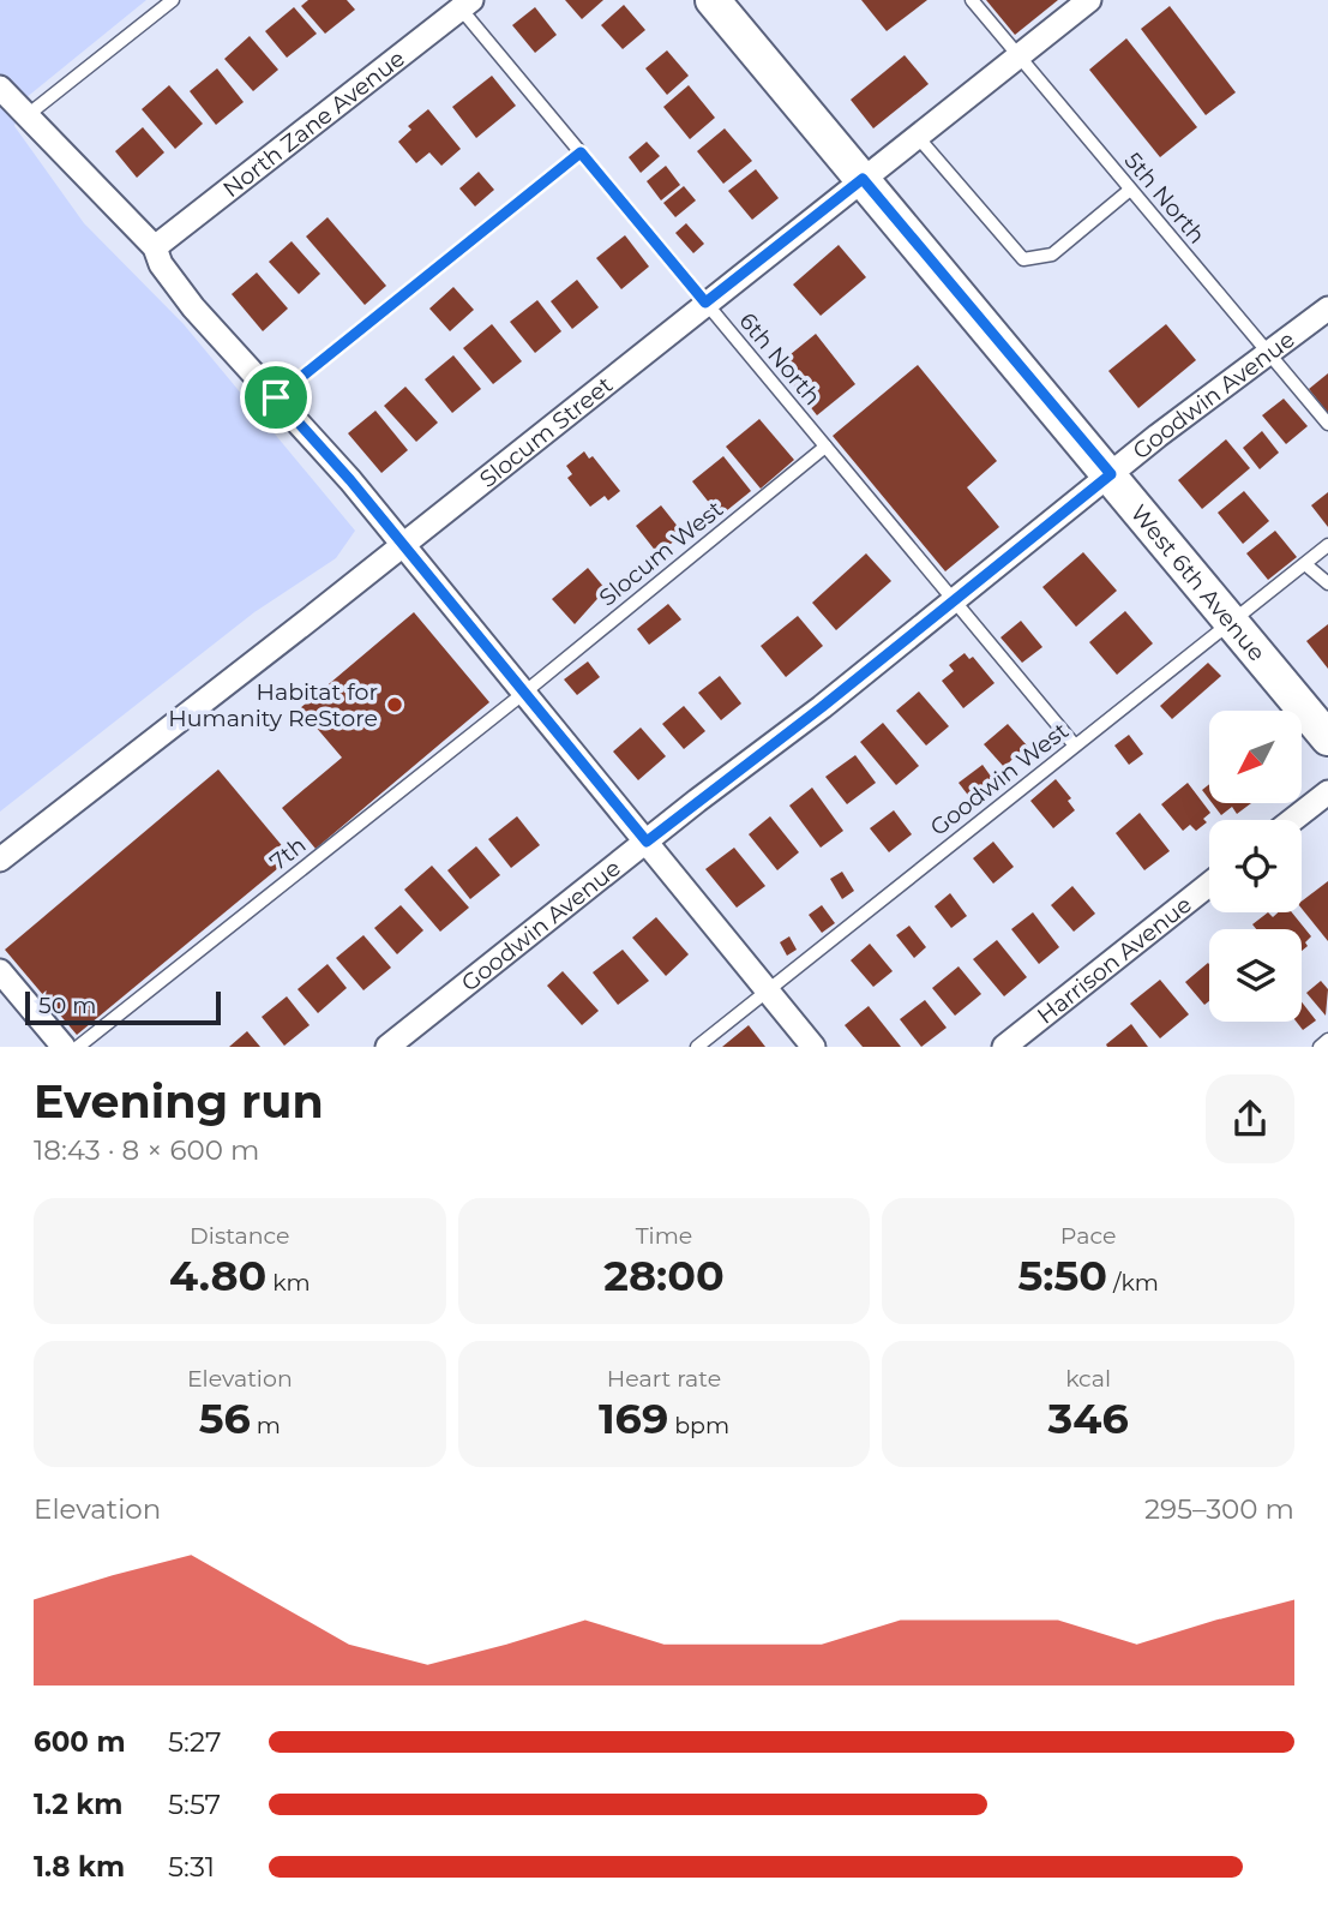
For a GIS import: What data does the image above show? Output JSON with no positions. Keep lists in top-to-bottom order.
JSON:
{
  "streets": {
    "street": [
      "North Zane Avenue",
      "Goodwin Avenue",
      "Slocum Street",
      "West 6th Avenue",
      "Harrison Avenue"
    ],
    "lane": [
      "5th North",
      "6th North",
      "Slocum West",
      "Goodwin West",
      "7th"
    ]
  },
  "crossings": [
    ["North Zane Avenue", "6th North"],
    ["5th North", "Goodwin Avenue"],
    ["5th North", "Slocum Street"],
    ["6th North", "Goodwin Avenue"],
    ["6th North", "Slocum Street"],
    ["6th North", "Slocum West"],
    ["6th North", "Goodwin West"],
    ["Goodwin Avenue", "West 6th Avenue"],
    ["Slocum Street", "West 6th Avenue"],
    ["Slocum West", "7th"],
    ["West 6th Avenue", "Goodwin West"]
  ],
  "places": ["Habitat for Humanity ReStore"],
  "scale_bar": "50 m",
  "north": "bottom left",
  "page": {
    "scale": "50 m",
    "heading": ["Evening run", "18:43 · 8 × 600 m"],
    "stats": [
      ["Distance", "4.80 km"],
      ["Time", "28:00"],
      ["Pace", "5:50 /km"],
      ["Elevation", "56 m"],
      ["Heart rate", "169 bpm"],
      ["kcal", "346"]
    ],
    "chart": ["Elevation", "295–300 m"],
    "list": [
      {
        "name": "600 m",
        "note": "5:27"
      },
      {
        "name": "1.2 km",
        "note": "5:57"
      },
      {
        "name": "1.8 km",
        "note": "5:31"
      }
    ]
  }
}
